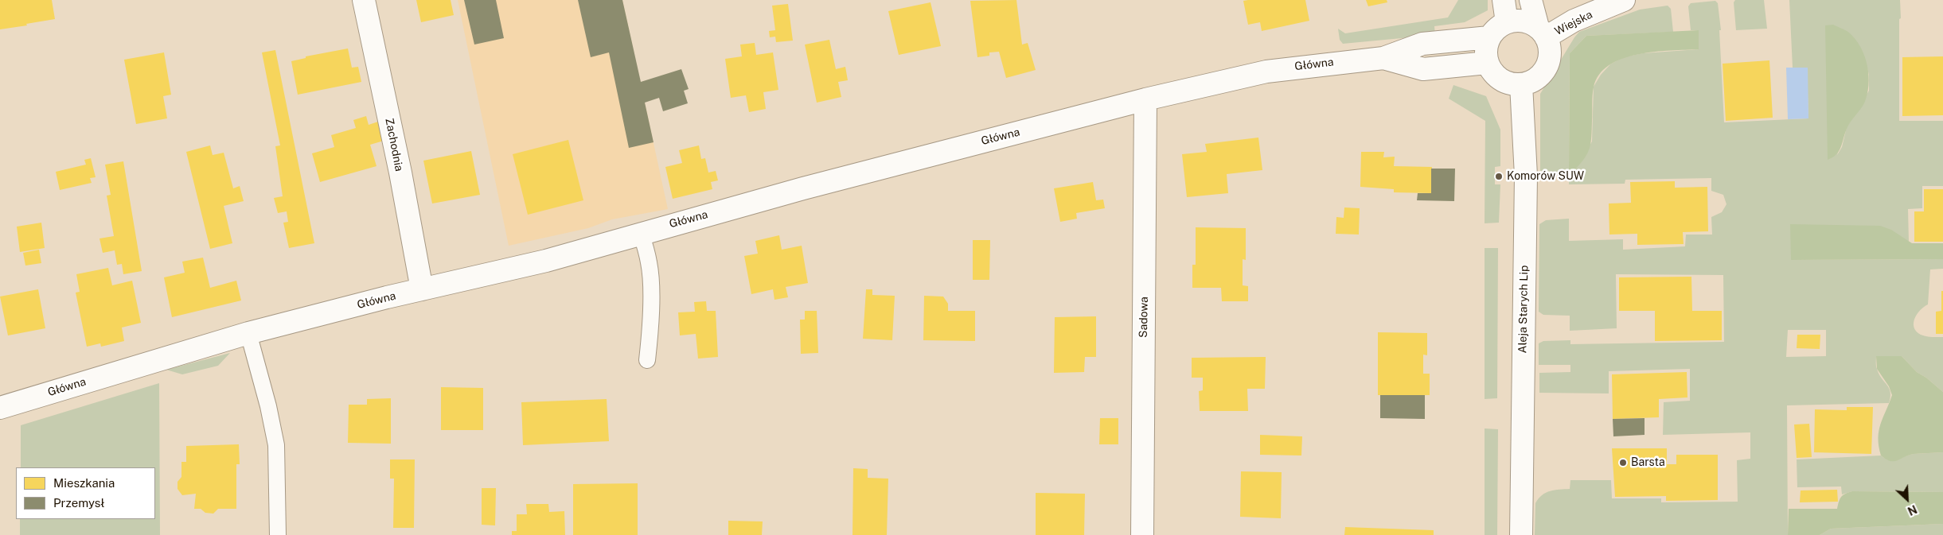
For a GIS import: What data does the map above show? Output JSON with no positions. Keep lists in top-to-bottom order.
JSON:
{
  "streets": {
    "street": [
      "Wiejska",
      "Główna",
      "Zachodnia",
      "Aleja Starych Lip",
      "Sadowa"
    ]
  },
  "crossings": [
    ["Wiejska", "Główna"],
    ["Wiejska", "Aleja Starych Lip"],
    ["Główna", "Zachodnia"],
    ["Główna", "Aleja Starych Lip"],
    ["Główna", "Sadowa"]
  ],
  "places": ["Komorów SUW", "Barsta"],
  "legend": ["Mieszkania", "Przemysł"],
  "north": "bottom right"
}
